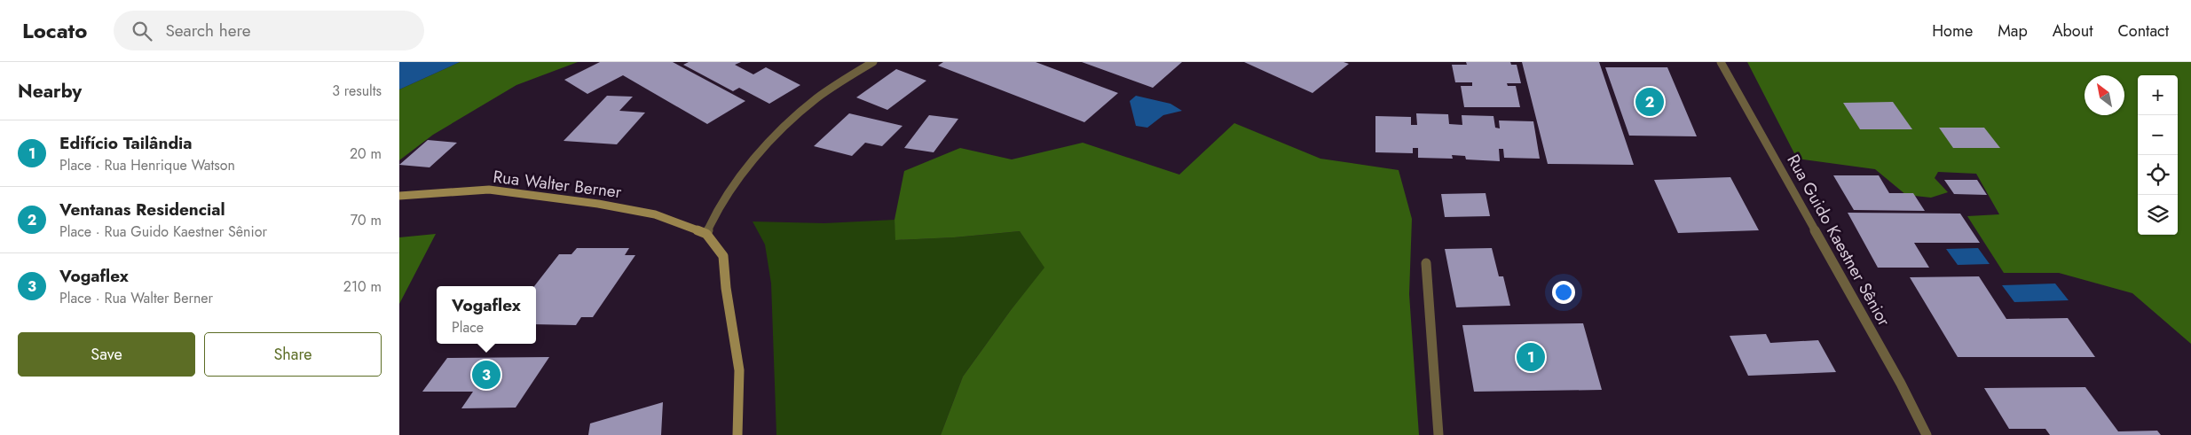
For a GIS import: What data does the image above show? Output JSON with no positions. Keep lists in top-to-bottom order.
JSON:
{
  "streets": {
    "street": ["Rua Walter Berner", "Rua Guido Kaestner Sênior"]
  },
  "north": "top left",
  "page": {
    "header": "Locato",
    "search": "Search here",
    "nav": [
      "Home",
      "Map",
      "About",
      "Contact"
    ],
    "heading": ["Nearby", "3 results"],
    "map_buttons": ["+", "−"],
    "pins": ["2", "1", "3"],
    "list": [
      {
        "mark": "1",
        "name": "Edifício Tailândia",
        "note": "Place · Rua Henrique Watson",
        "value": "20 m"
      },
      {
        "mark": "2",
        "name": "Ventanas Residencial",
        "note": "Place · Rua Guido Kaestner Sênior",
        "value": "70 m"
      },
      {
        "mark": "3",
        "name": "Vogaflex",
        "note": "Place · Rua Walter Berner",
        "value": "210 m"
      }
    ],
    "popup": ["Vogaflex", "Place"],
    "buttons": ["Save", "Share"]
  }
}
